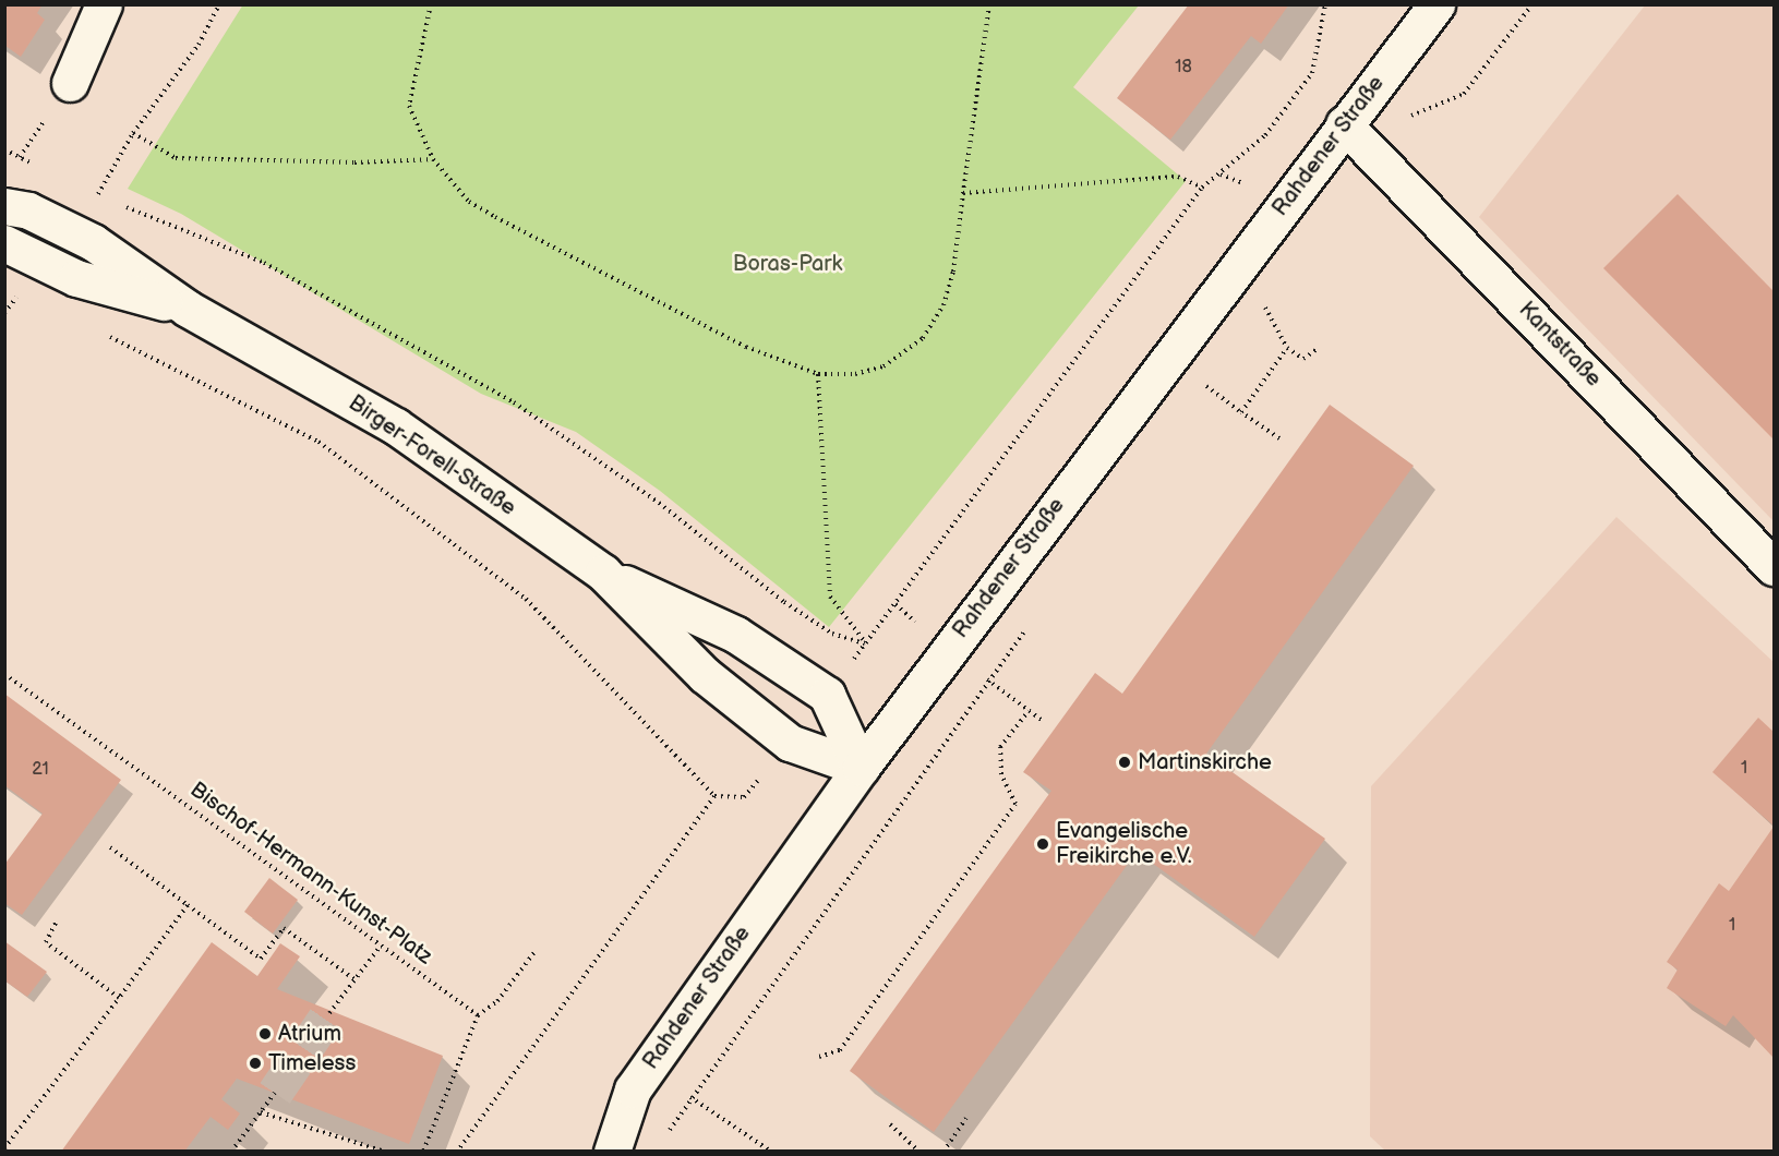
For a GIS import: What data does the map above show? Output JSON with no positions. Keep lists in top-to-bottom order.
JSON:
{
  "streets": {
    "street": ["Rahdener Straße", "Kantstraße", "Birger-Forell-Straße"],
    "path": ["Bischof-Hermann-Kunst-Platz"]
  },
  "crossings": [
    ["Rahdener Straße", "Kantstraße"],
    ["Rahdener Straße", "Birger-Forell-Straße"]
  ],
  "parks": ["Boras-Park"],
  "places": [
    "Martinskirche",
    "Evangelische Freikirche e.V.",
    "Atrium",
    "Timeless"
  ],
  "house_numbers": [
    "18",
    "1",
    "21",
    "1"
  ]
}
